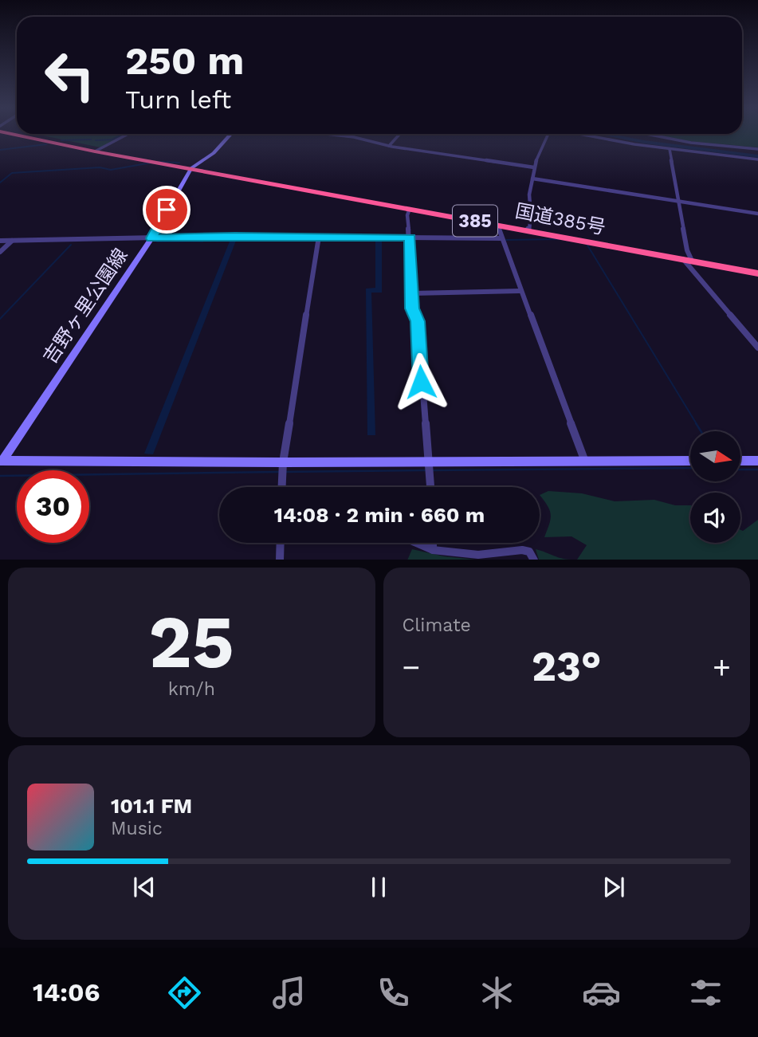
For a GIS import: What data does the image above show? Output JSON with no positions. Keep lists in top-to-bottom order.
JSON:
{
  "streets": {
    "highway": ["国道385号", "385"],
    "main road": ["吉野ヶ里公園線"]
  },
  "crossings": [
    ["国道385号", "385"],
    ["国道385号", "吉野ヶ里公園線"],
    ["385", "吉野ヶ里公園線"]
  ],
  "north": "right",
  "page": {
    "turn": ["250 m", "Turn left"],
    "limit": "30",
    "trip": "14:08 · 2 min · 660 m",
    "tile": [
      ["25", "km/h"],
      "Climate"
    ],
    "heat": ["−", "23°", "+"],
    "song": ["101.1 FM", "Music"],
    "tabs": "14:06"
  }
}
